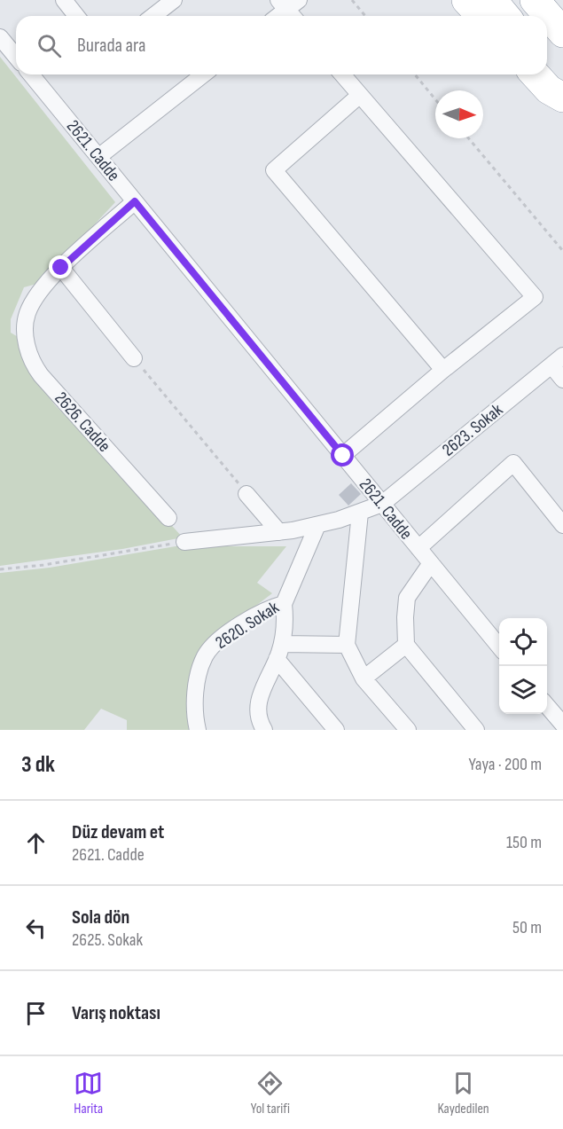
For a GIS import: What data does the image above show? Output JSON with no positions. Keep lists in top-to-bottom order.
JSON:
{
  "streets": {
    "street": [
      "2621. Cadde",
      "2626. Cadde",
      "2623. Sokak",
      "2620. Sokak"
    ]
  },
  "crossings": [
    ["2621. Cadde", "2623. Sokak"]
  ],
  "north": "right",
  "page": {
    "search": "Burada ara",
    "heading": ["3 dk", "Yaya · 200 m"],
    "list": [
      ["Düz devam et", "2621. Cadde", "150 m"],
      ["Sola dön", "2625. Sokak", "50 m"],
      "Varış noktası"
    ],
    "nav": ["Harita", "Yol tarifi", "Kaydedilen"]
  }
}
